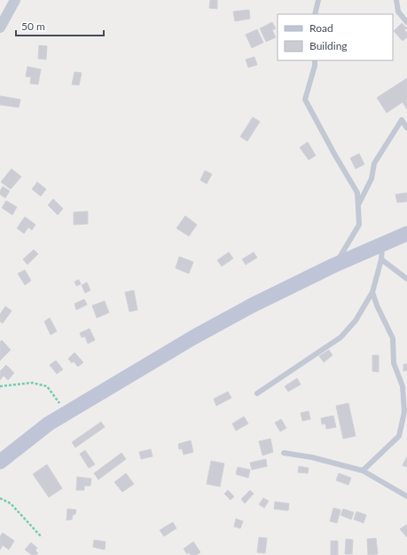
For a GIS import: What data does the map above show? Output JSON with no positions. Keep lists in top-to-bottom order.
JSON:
{
  "legend": ["Road", "Building"],
  "scale_bar": "50 m"
}
